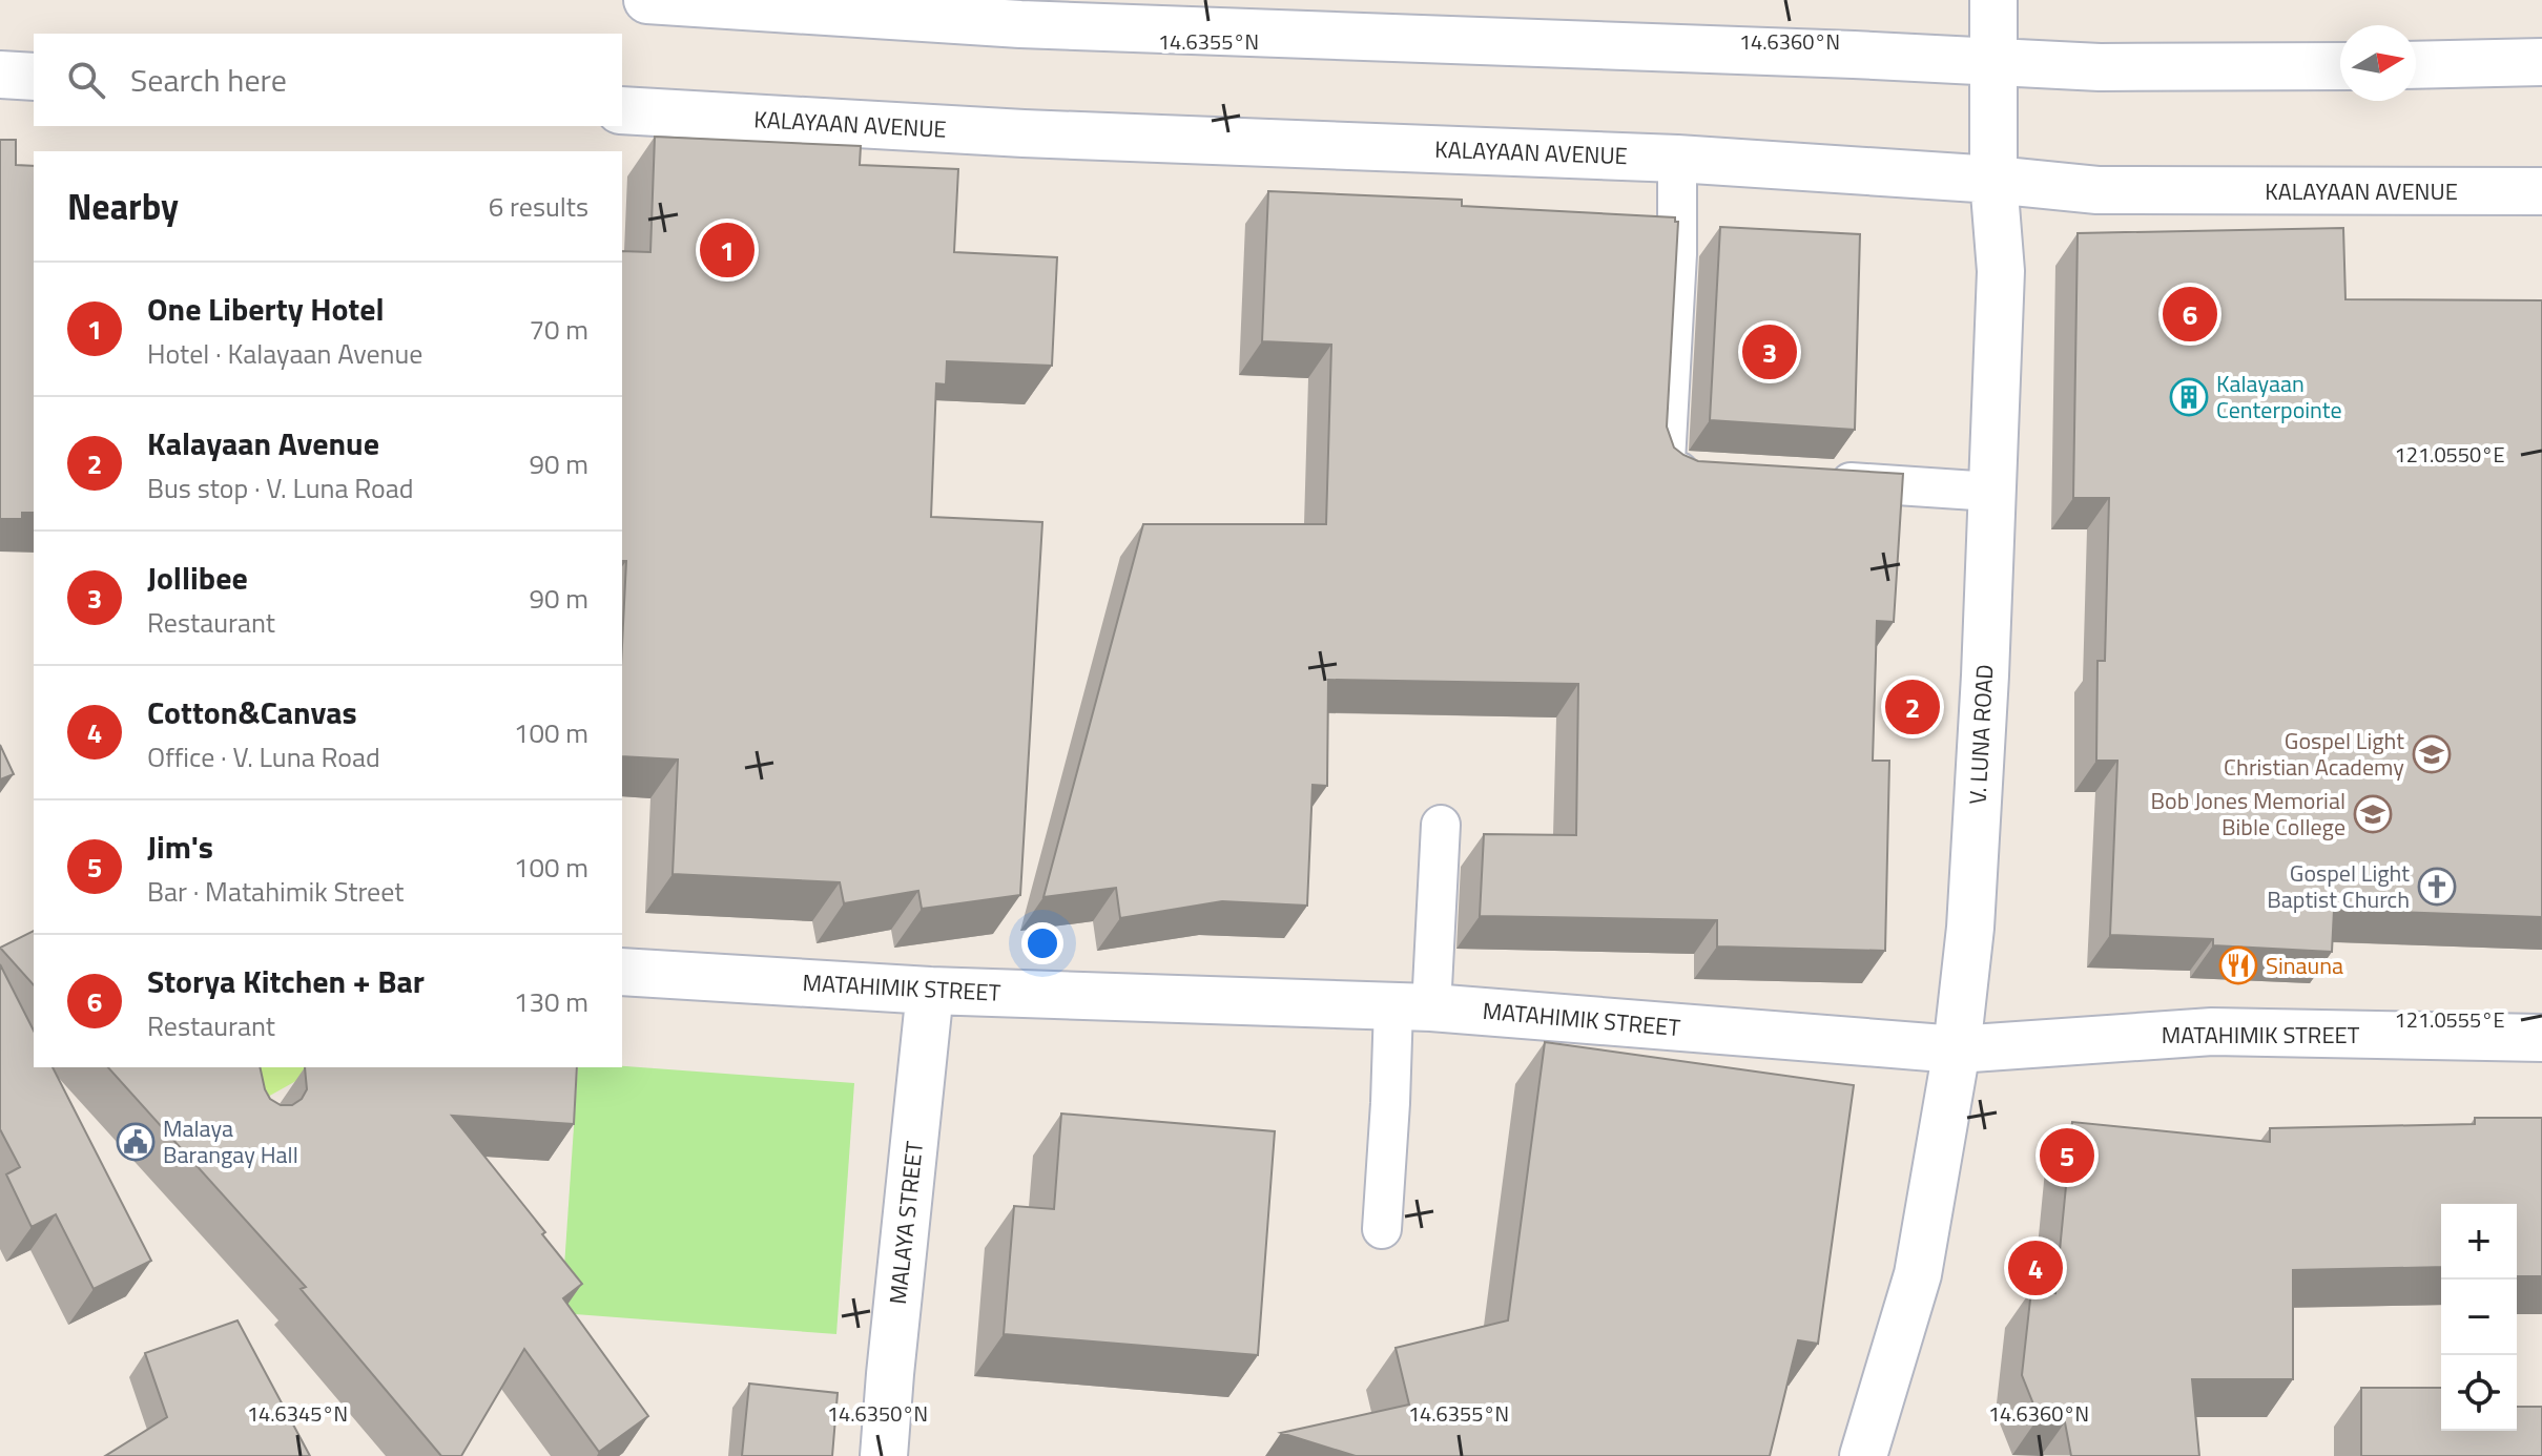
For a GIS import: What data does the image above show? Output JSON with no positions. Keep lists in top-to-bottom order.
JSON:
{
  "streets": {
    "main road": [
      "KALAYAAN AVENUE",
      "V. LUNA ROAD",
      "MATAHIMIK STREET",
      "MALAYA STREET"
    ]
  },
  "crossings": [
    ["KALAYAAN AVENUE", "V. LUNA ROAD"],
    ["V. LUNA ROAD", "MATAHIMIK STREET"],
    ["MATAHIMIK STREET", "MALAYA STREET"]
  ],
  "places": {
    "building": ["Kalayaan Centerpointe"],
    "school or university": ["Gospel Light Christian Academy", "Bob Jones Memorial Bible College"],
    "church": ["Gospel Light Baptist Church"],
    "restaurant": ["Sinauna"],
    "public building": ["Malaya Barangay Hall"]
  },
  "north": "right",
  "page": {
    "search": "Search here",
    "heading": ["Nearby", "6 results"],
    "pins": [
      "1",
      "6",
      "3",
      "2",
      "5",
      "4"
    ],
    "list": [
      {
        "mark": "1",
        "name": "One Liberty Hotel",
        "note": "Hotel · Kalayaan Avenue",
        "value": "70 m"
      },
      {
        "mark": "2",
        "name": "Kalayaan Avenue",
        "note": "Bus stop · V. Luna Road",
        "value": "90 m"
      },
      {
        "mark": "3",
        "name": "Jollibee",
        "note": "Restaurant",
        "value": "90 m"
      },
      {
        "mark": "4",
        "name": "Cotton&Canvas",
        "note": "Office · V. Luna Road",
        "value": "100 m"
      },
      {
        "mark": "5",
        "name": "Jim's",
        "note": "Bar · Matahimik Street",
        "value": "100 m"
      },
      {
        "mark": "6",
        "name": "Storya Kitchen + Bar",
        "note": "Restaurant",
        "value": "130 m"
      }
    ],
    "map_buttons": ["+", "−"]
  },
  "coordinates": [
    "14.6355°N",
    "14.6360°N",
    "121.0550°E",
    "121.0555°E",
    "14.6345°N",
    "14.6350°N"
  ]
}
